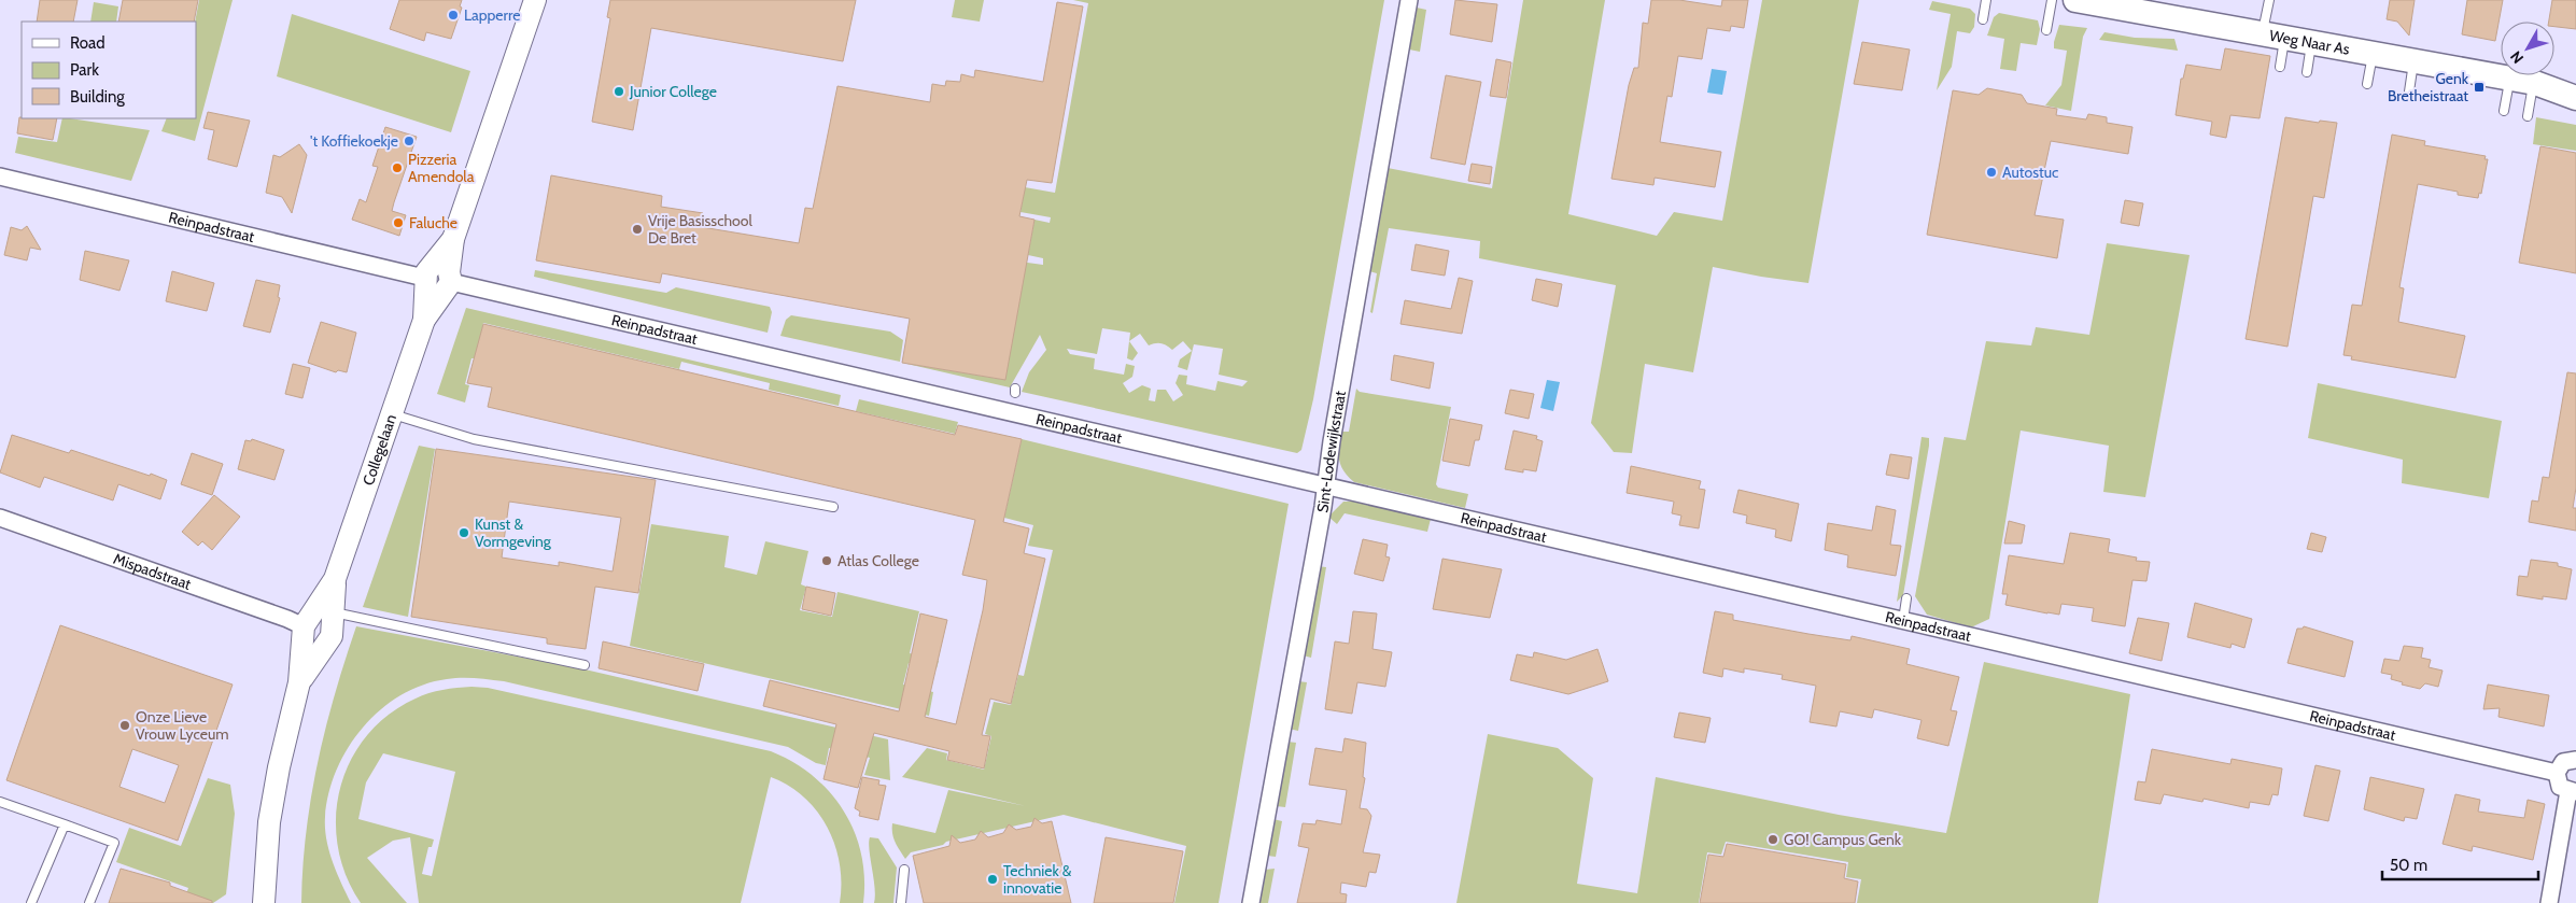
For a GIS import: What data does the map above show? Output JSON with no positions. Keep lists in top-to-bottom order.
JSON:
{
  "streets": {
    "main road": ["Weg Naar As"],
    "street": [
      "Reinpadstraat",
      "Collegelaan",
      "Sint-Lodewijkstraat",
      "Mispadstraat"
    ]
  },
  "crossings": [
    ["Reinpadstraat", "Collegelaan"],
    ["Reinpadstraat", "Sint-Lodewijkstraat"],
    ["Collegelaan", "Mispadstraat"]
  ],
  "places": {
    "other": [
      "Lapperre",
      "Junior College",
      "'t Koffiekoekje",
      "Pizzeria Amendola",
      "Autostuc",
      "Faluche",
      "Vrije Basisschool De Bret",
      "Kunst & Vormgeving",
      "Atlas College",
      "Onze Lieve Vrouw Lyceum",
      "GO! Campus Genk",
      "Techniek & innovatie"
    ],
    "transit": ["Genk Bretheistraat"]
  },
  "legend": ["Road", "Park", "Building"],
  "scale_bar": "50 m",
  "north": "bottom left"
}
